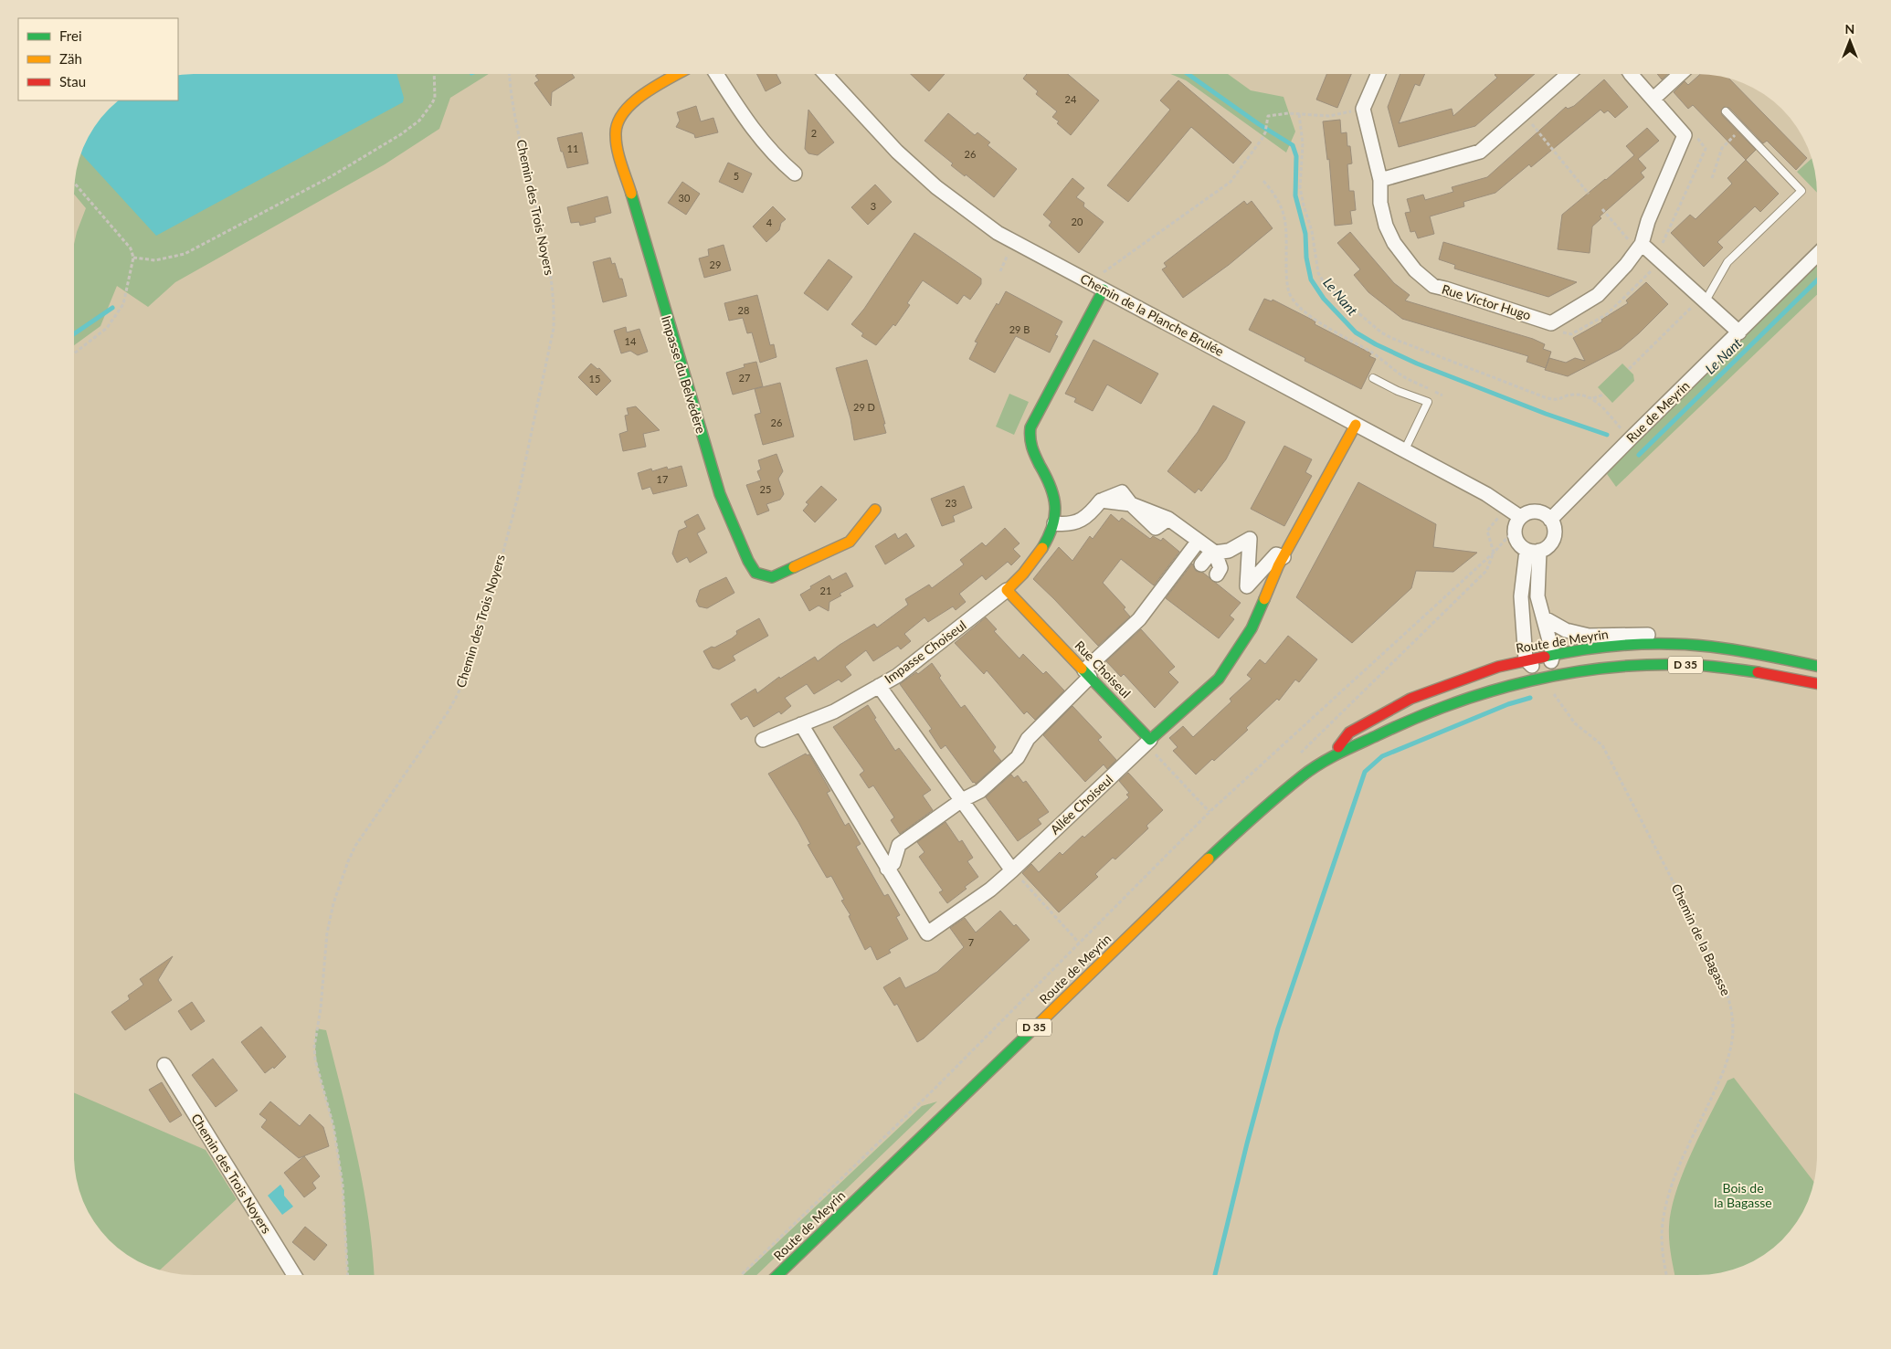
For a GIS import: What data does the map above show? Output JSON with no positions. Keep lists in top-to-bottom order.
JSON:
{
  "streets": {
    "main road": [
      "Impasse du Belvédère",
      "Route de Meyrin",
      "D 35",
      "Rue Choiseul"
    ],
    "street": [
      "Chemin des Trois Noyers",
      "Rue Victor Hugo",
      "Chemin de la Planche Brulée",
      "Rue de Meyrin",
      "Impasse Choiseul",
      "Allée Choiseul"
    ],
    "path": ["Chemin de la Bagasse"]
  },
  "crossings": [
    ["Chemin de la Planche Brulée", "Rue de Meyrin"],
    ["Route de Meyrin", "Chemin de la Bagasse"],
    ["Impasse Choiseul", "Rue Choiseul"],
    ["Impasse Choiseul", "Allée Choiseul"],
    ["Rue Choiseul", "Allée Choiseul"]
  ],
  "water": ["Le Nant"],
  "parks": ["Bois de la Bagasse"],
  "house_numbers": [
    "24",
    "2",
    "11",
    "26",
    "5",
    "30",
    "3",
    "20",
    "4",
    "29",
    "28",
    "29 B",
    "14",
    "27",
    "15",
    "29 D",
    "26",
    "17",
    "25",
    "23",
    "21",
    "7"
  ],
  "legend": ["Frei", "Zäh", "Stau"],
  "north": "top"
}
